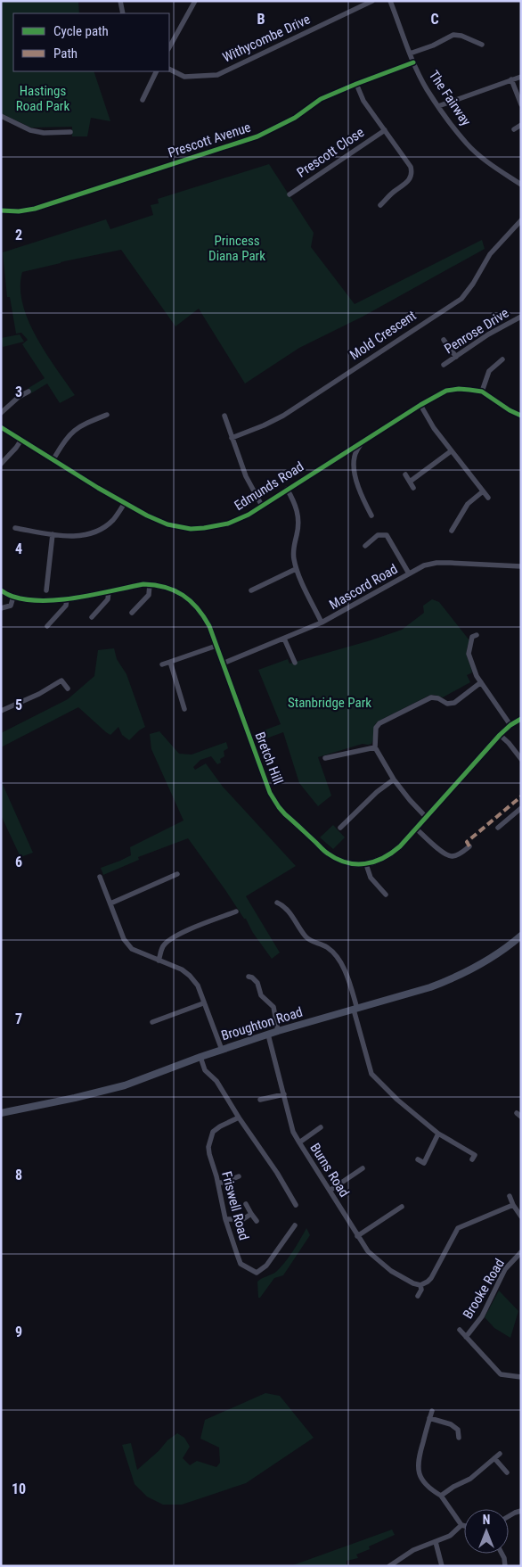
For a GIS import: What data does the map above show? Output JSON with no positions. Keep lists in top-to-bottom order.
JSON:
{
  "streets": {
    "main road": ["Broughton Road"],
    "street": [
      "Withycombe Drive",
      "The Fairway",
      "Prescott Avenue",
      "Prescott Close",
      "Penrose Drive",
      "Mold Crescent",
      "Edmunds Road",
      "Mascord Road",
      "Bretch Hill",
      "Burns Road",
      "Friswell Road",
      "Brooke Road"
    ]
  },
  "crossings": [
    ["The Fairway", "Prescott Avenue"],
    ["Prescott Avenue", "Prescott Close"],
    ["Mascord Road", "Bretch Hill"],
    ["Broughton Road", "Burns Road"]
  ],
  "parks": ["Hastings Road Park", "Princess Diana Park", "Stanbridge Park"],
  "legend": ["Cycle path", "Path"],
  "north": "top",
  "grid": {
    "columns": ["B", "C"],
    "rows": [
      "2",
      "3",
      "4",
      "5",
      "6",
      "7",
      "8",
      "9",
      "10"
    ]
  }
}
